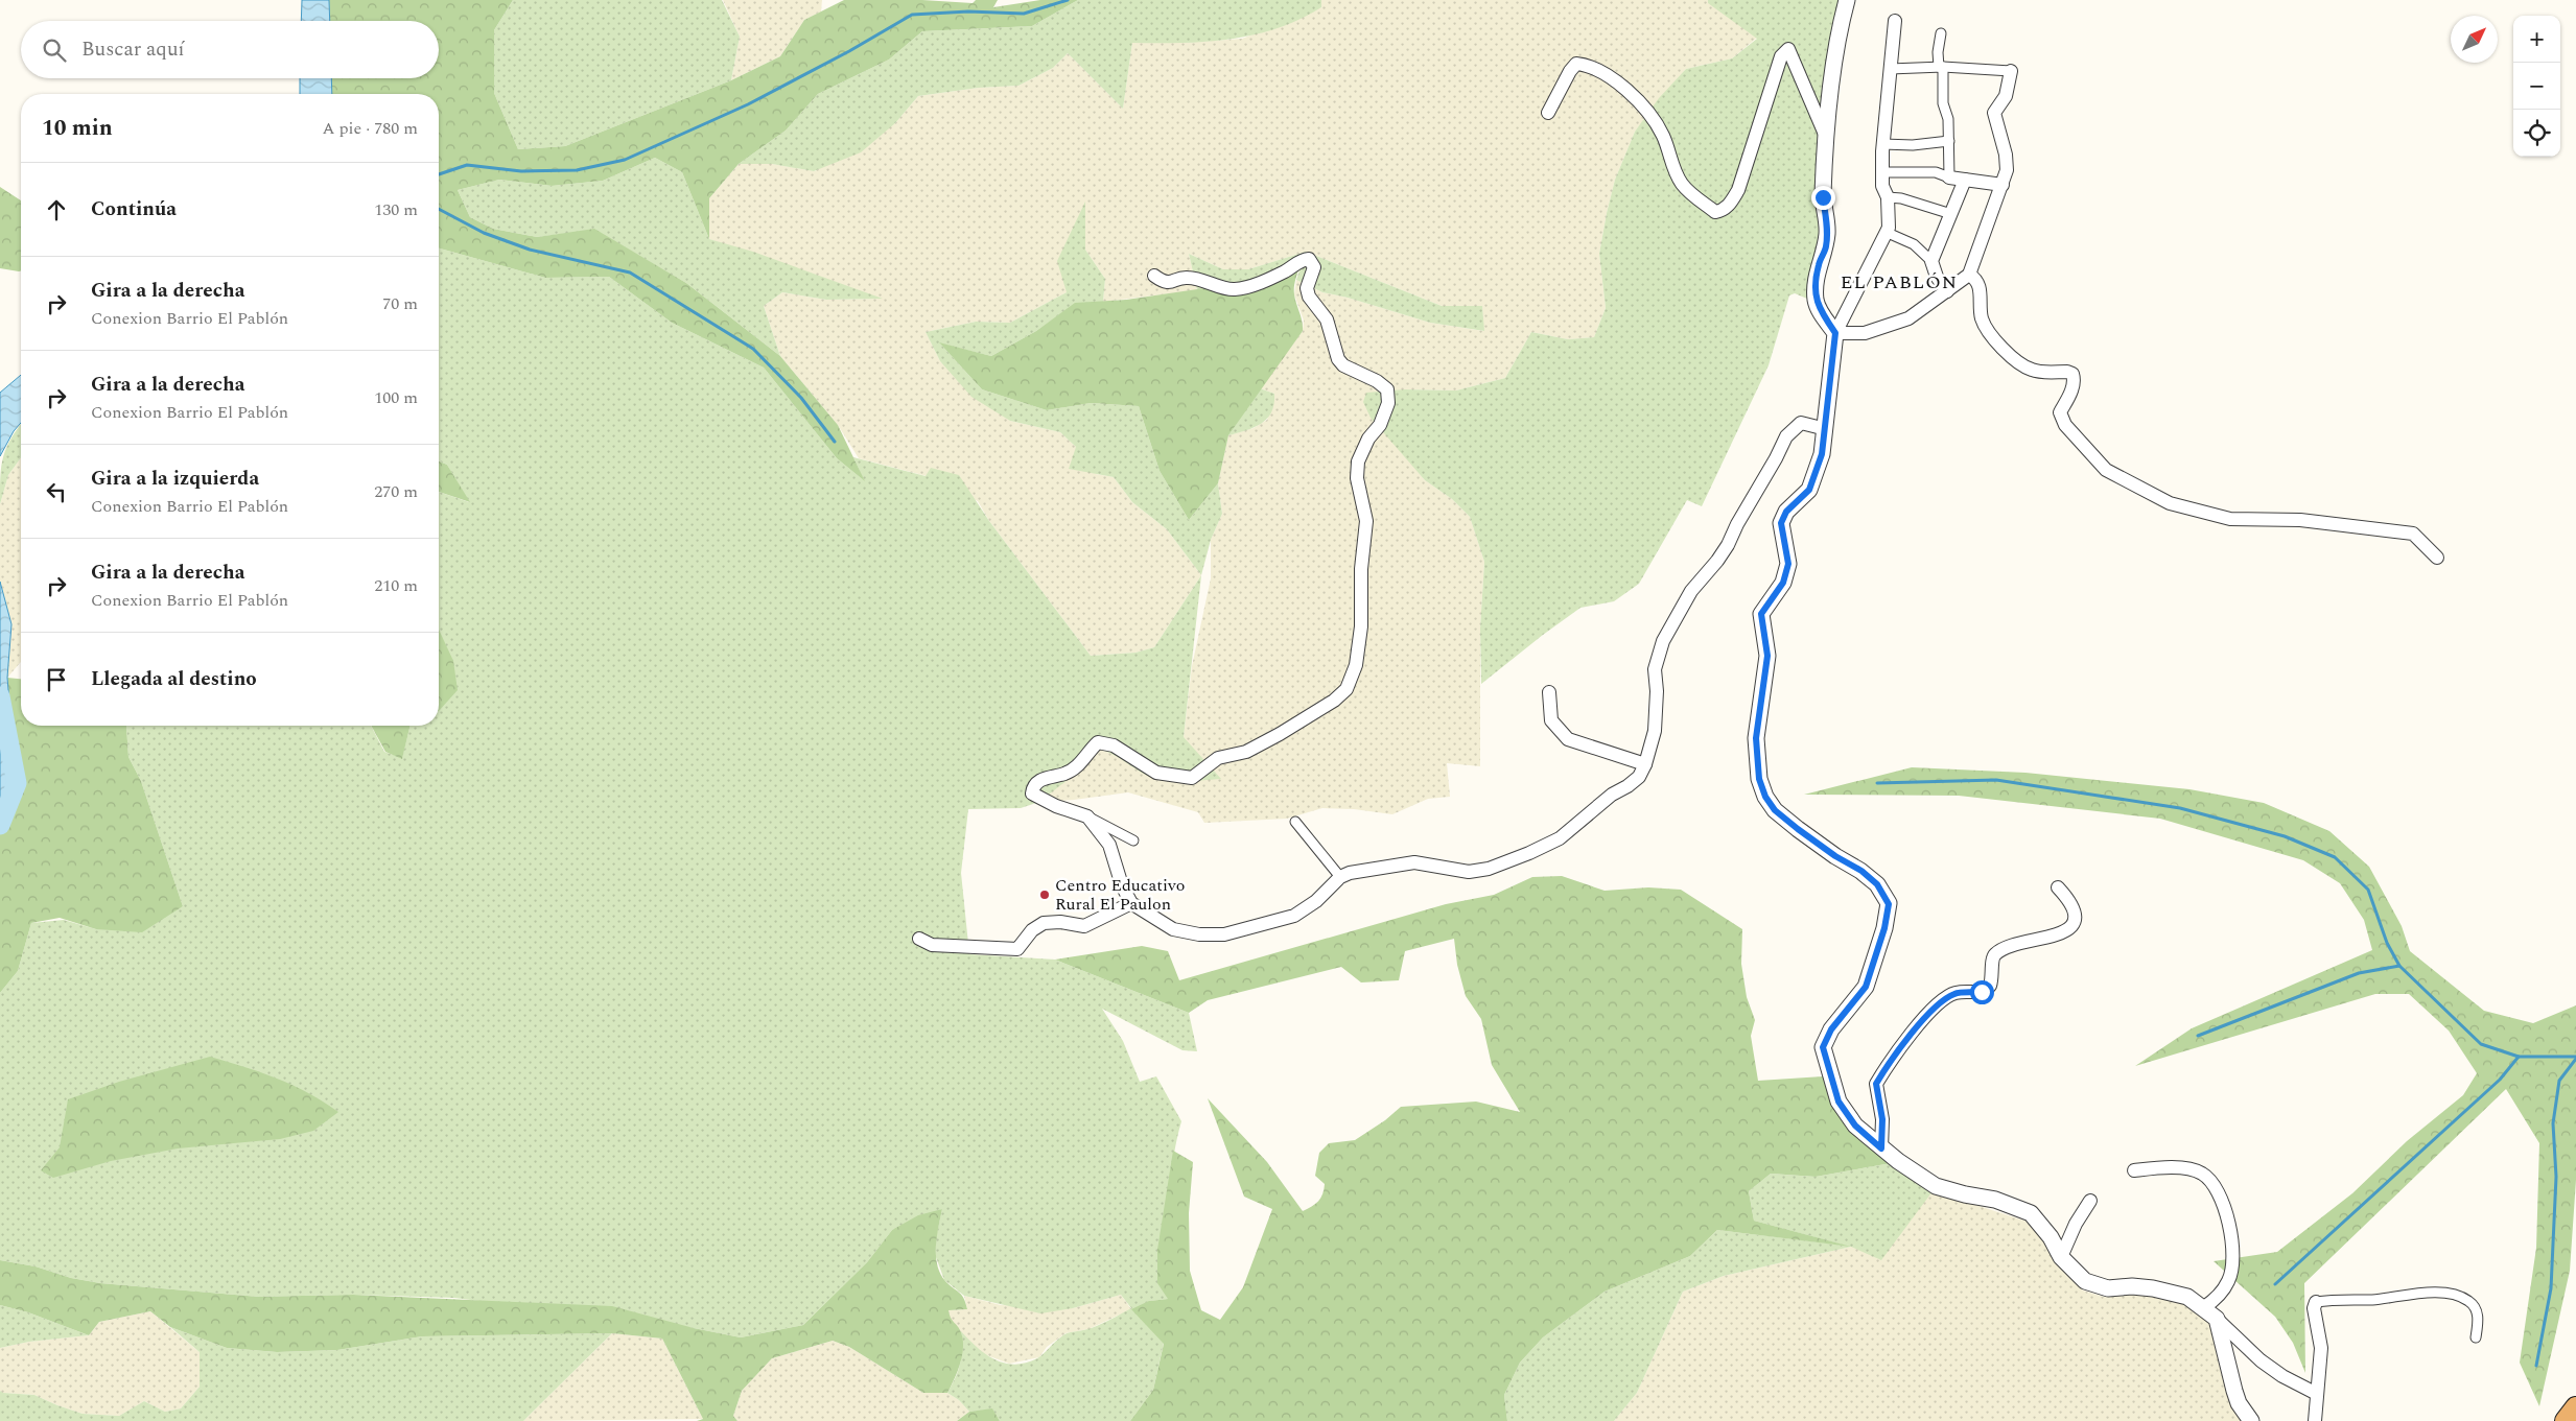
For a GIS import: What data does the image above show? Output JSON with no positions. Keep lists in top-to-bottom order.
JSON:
{
  "districts": ["EL PABLÓN"],
  "places": ["Centro Educativo Rural El Paulon"],
  "north": "top right",
  "page": {
    "map_buttons": ["+", "−"],
    "search": "Buscar aquí",
    "heading": ["10 min", "A pie · 780 m"],
    "list": [
      ["Continúa", "130 m"],
      ["Gira a la derecha", "Conexion Barrio El Pablón", "70 m"],
      ["Gira a la derecha", "Conexion Barrio El Pablón", "100 m"],
      ["Gira a la izquierda", "Conexion Barrio El Pablón", "270 m"],
      ["Gira a la derecha", "Conexion Barrio El Pablón", "210 m"],
      "Llegada al destino"
    ]
  }
}
